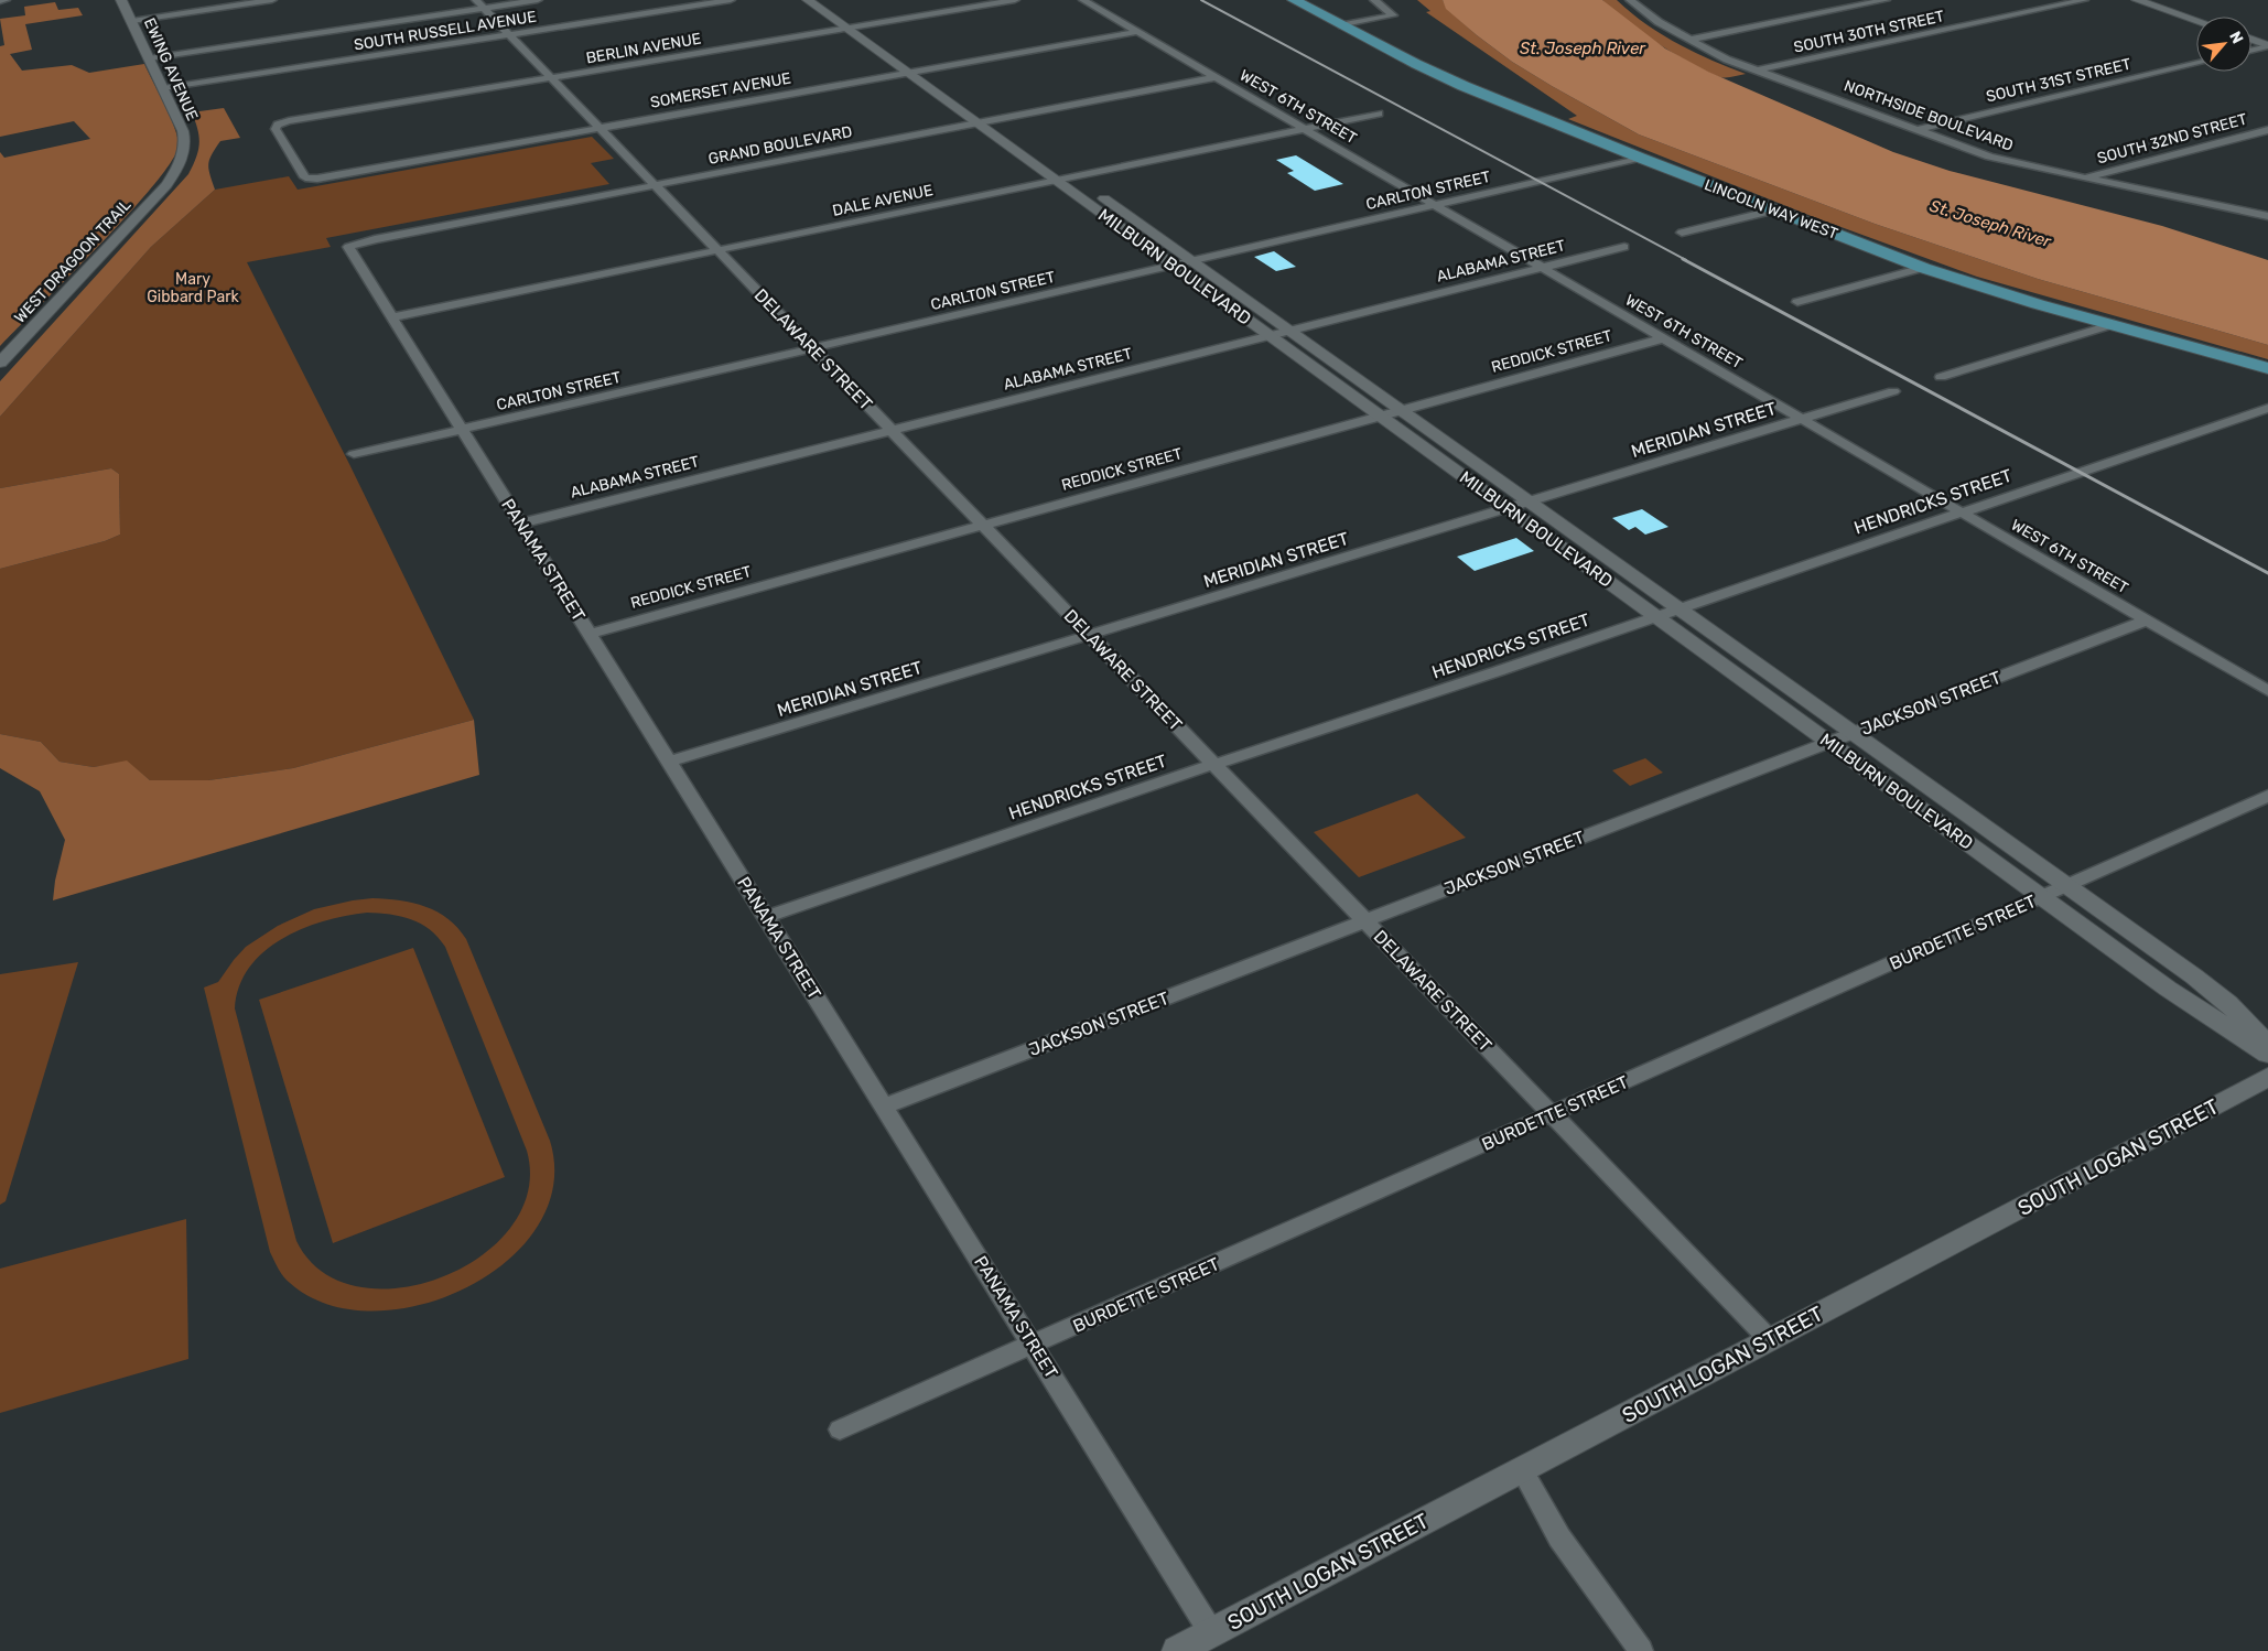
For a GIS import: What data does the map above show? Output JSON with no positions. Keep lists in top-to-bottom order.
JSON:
{
  "streets": {
    "main road": ["LINCOLN WAY WEST"],
    "street": [
      "SOUTH RUSSELL AVENUE",
      "SOUTH 30TH STREET",
      "BERLIN AVENUE",
      "EWING AVENUE",
      "SOUTH 31ST STREET",
      "SOMERSET AVENUE",
      "WEST 6TH STREET",
      "NORTHSIDE BOULEVARD",
      "SOUTH 32ND STREET",
      "GRAND BOULEVARD",
      "CARLTON STREET",
      "DALE AVENUE",
      "WEST DRAGOON TRAIL",
      "ALABAMA STREET",
      "MILBURN BOULEVARD",
      "DELAWARE STREET",
      "REDDICK STREET",
      "MERIDIAN STREET",
      "HENDRICKS STREET",
      "PANAMA STREET",
      "JACKSON STREET",
      "BURDETTE STREET",
      "SOUTH LOGAN STREET"
    ]
  },
  "crossings": [
    ["SOUTH RUSSELL AVENUE", "EWING AVENUE"],
    ["SOUTH RUSSELL AVENUE", "DELAWARE STREET"],
    ["SOUTH 30TH STREET", "NORTHSIDE BOULEVARD"],
    ["BERLIN AVENUE", "SOMERSET AVENUE"],
    ["BERLIN AVENUE", "MILBURN BOULEVARD"],
    ["BERLIN AVENUE", "DELAWARE STREET"],
    ["EWING AVENUE", "WEST DRAGOON TRAIL"],
    ["SOUTH 31ST STREET", "NORTHSIDE BOULEVARD"],
    ["SOMERSET AVENUE", "WEST 6TH STREET"],
    ["SOMERSET AVENUE", "MILBURN BOULEVARD"],
    ["SOMERSET AVENUE", "DELAWARE STREET"],
    ["WEST 6TH STREET", "GRAND BOULEVARD"],
    ["WEST 6TH STREET", "CARLTON STREET"],
    ["WEST 6TH STREET", "DALE AVENUE"],
    ["WEST 6TH STREET", "ALABAMA STREET"],
    ["WEST 6TH STREET", "REDDICK STREET"],
    ["WEST 6TH STREET", "MERIDIAN STREET"],
    ["WEST 6TH STREET", "HENDRICKS STREET"],
    ["WEST 6TH STREET", "JACKSON STREET"],
    ["NORTHSIDE BOULEVARD", "SOUTH 32ND STREET"],
    ["GRAND BOULEVARD", "MILBURN BOULEVARD"],
    ["GRAND BOULEVARD", "DELAWARE STREET"],
    ["GRAND BOULEVARD", "PANAMA STREET"],
    ["CARLTON STREET", "LINCOLN WAY WEST"],
    ["CARLTON STREET", "MILBURN BOULEVARD"],
    ["CARLTON STREET", "DELAWARE STREET"],
    ["CARLTON STREET", "PANAMA STREET"],
    ["DALE AVENUE", "MILBURN BOULEVARD"],
    ["DALE AVENUE", "DELAWARE STREET"],
    ["DALE AVENUE", "PANAMA STREET"],
    ["ALABAMA STREET", "MILBURN BOULEVARD"],
    ["ALABAMA STREET", "DELAWARE STREET"],
    ["ALABAMA STREET", "PANAMA STREET"],
    ["MILBURN BOULEVARD", "REDDICK STREET"],
    ["MILBURN BOULEVARD", "MERIDIAN STREET"],
    ["MILBURN BOULEVARD", "HENDRICKS STREET"],
    ["MILBURN BOULEVARD", "JACKSON STREET"],
    ["MILBURN BOULEVARD", "BURDETTE STREET"],
    ["DELAWARE STREET", "REDDICK STREET"],
    ["DELAWARE STREET", "MERIDIAN STREET"],
    ["DELAWARE STREET", "HENDRICKS STREET"],
    ["DELAWARE STREET", "JACKSON STREET"],
    ["DELAWARE STREET", "BURDETTE STREET"],
    ["DELAWARE STREET", "SOUTH LOGAN STREET"],
    ["REDDICK STREET", "PANAMA STREET"],
    ["MERIDIAN STREET", "PANAMA STREET"],
    ["HENDRICKS STREET", "PANAMA STREET"],
    ["PANAMA STREET", "JACKSON STREET"],
    ["PANAMA STREET", "BURDETTE STREET"],
    ["PANAMA STREET", "SOUTH LOGAN STREET"]
  ],
  "water": ["St. Joseph River"],
  "parks": ["Mary Gibbard Park"],
  "north": "top right"
}
